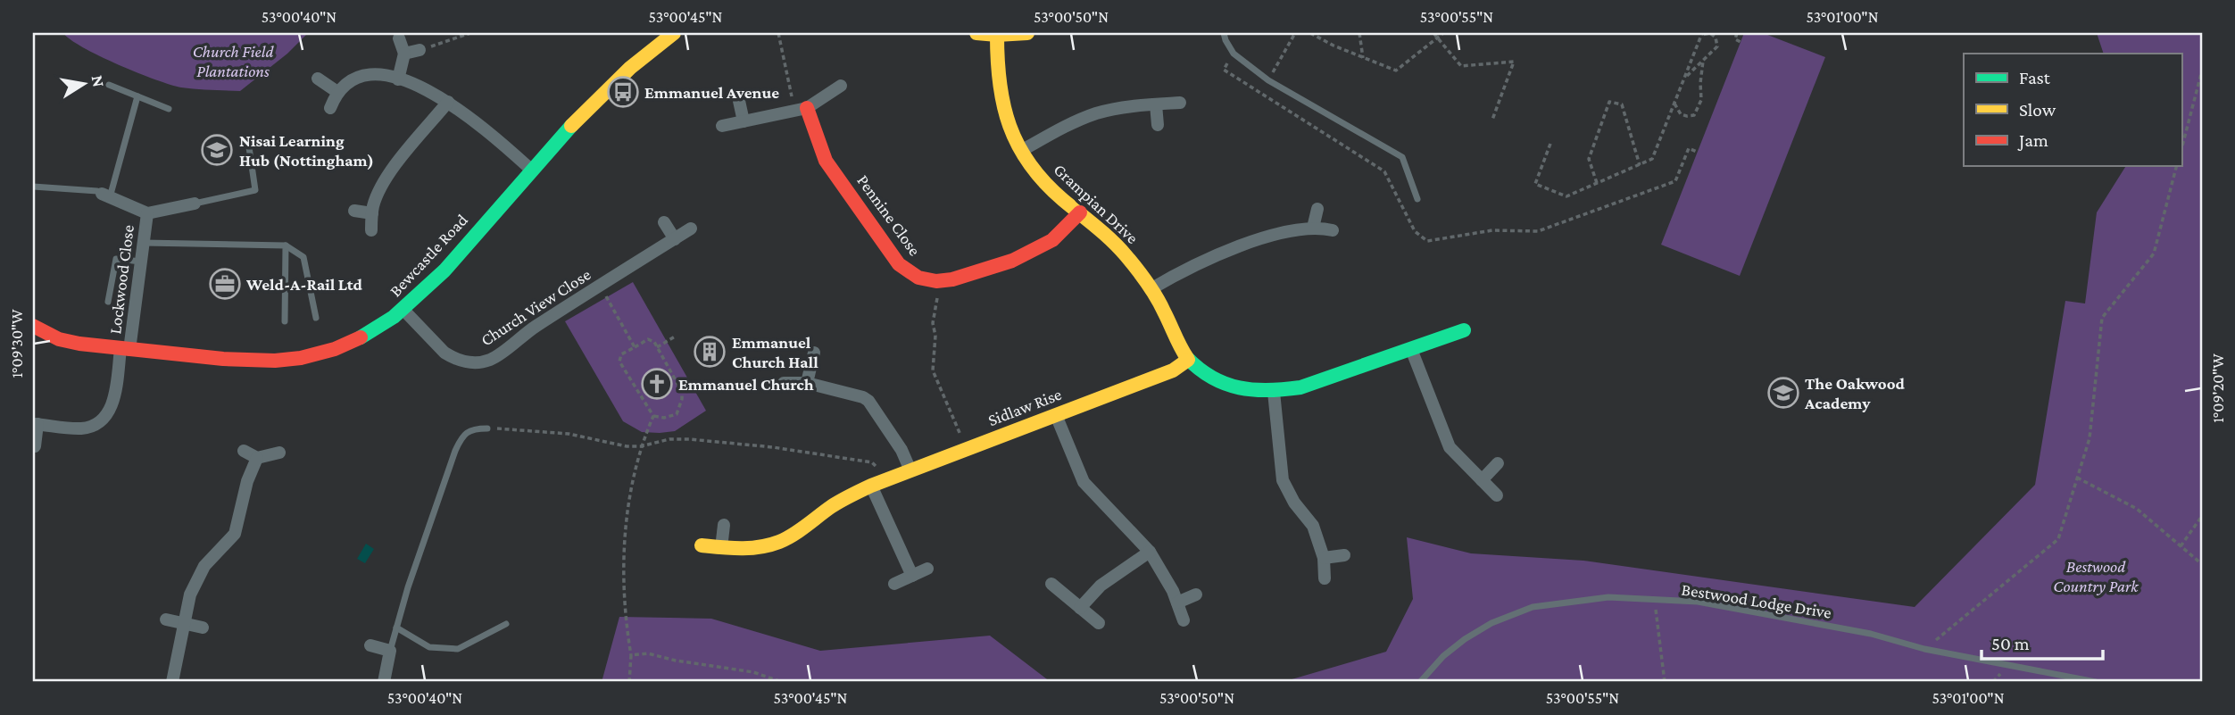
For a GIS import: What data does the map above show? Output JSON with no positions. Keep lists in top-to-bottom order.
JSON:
{
  "streets": {
    "street": [
      "Grampian Drive",
      "Pennine Close",
      "Bewcastle Road",
      "Lockwood Close",
      "Church View Close",
      "Sidlaw Rise"
    ],
    "lane": ["Bestwood Lodge Drive"]
  },
  "crossings": [
    ["Grampian Drive", "Pennine Close"],
    ["Grampian Drive", "Sidlaw Rise"],
    ["Bewcastle Road", "Lockwood Close"],
    ["Bewcastle Road", "Church View Close"]
  ],
  "parks": ["Church Field Plantations", "Bestwood Country Park"],
  "places": {
    "bus stop": ["Emmanuel Avenue"],
    "school or university": ["Nisai Learning Hub (Nottingham)", "The Oakwood Academy"],
    "office": ["Weld-A-Rail Ltd"],
    "building": ["Emmanuel Church Hall"],
    "church": ["Emmanuel Church"]
  },
  "legend": ["Fast", "Slow", "Jam"],
  "scale_bar": "50 m",
  "north": "right",
  "coordinates": [
    "53°00'40\"N",
    "53°00'45\"N",
    "53°00'50\"N",
    "53°00'55\"N",
    "53°01'00\"N",
    "1°09'30\"W",
    "1°09'20\"W"
  ]
}
